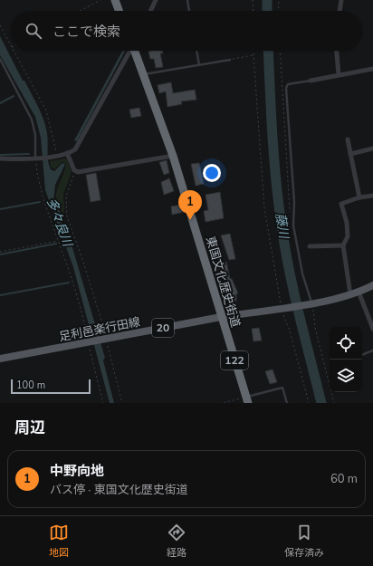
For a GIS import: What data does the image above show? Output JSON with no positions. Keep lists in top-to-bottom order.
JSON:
{
  "streets": {
    "highway": ["東国文化歴史街道", "122"],
    "main road": ["20", "足利邑楽行田線"]
  },
  "crossings": [
    ["東国文化歴史街道", "足利邑楽行田線"]
  ],
  "water": ["多々良川", "藤川"],
  "scale_bar": "100 m",
  "page": {
    "search": "ここで検索",
    "pins": "1",
    "scale": "100 m",
    "heading": "周辺",
    "list": [
      {
        "mark": "1",
        "name": "中野向地",
        "note": "バス停 · 東国文化歴史街道",
        "value": "60 m"
      }
    ],
    "nav": ["地図", "経路", "保存済み"]
  }
}
